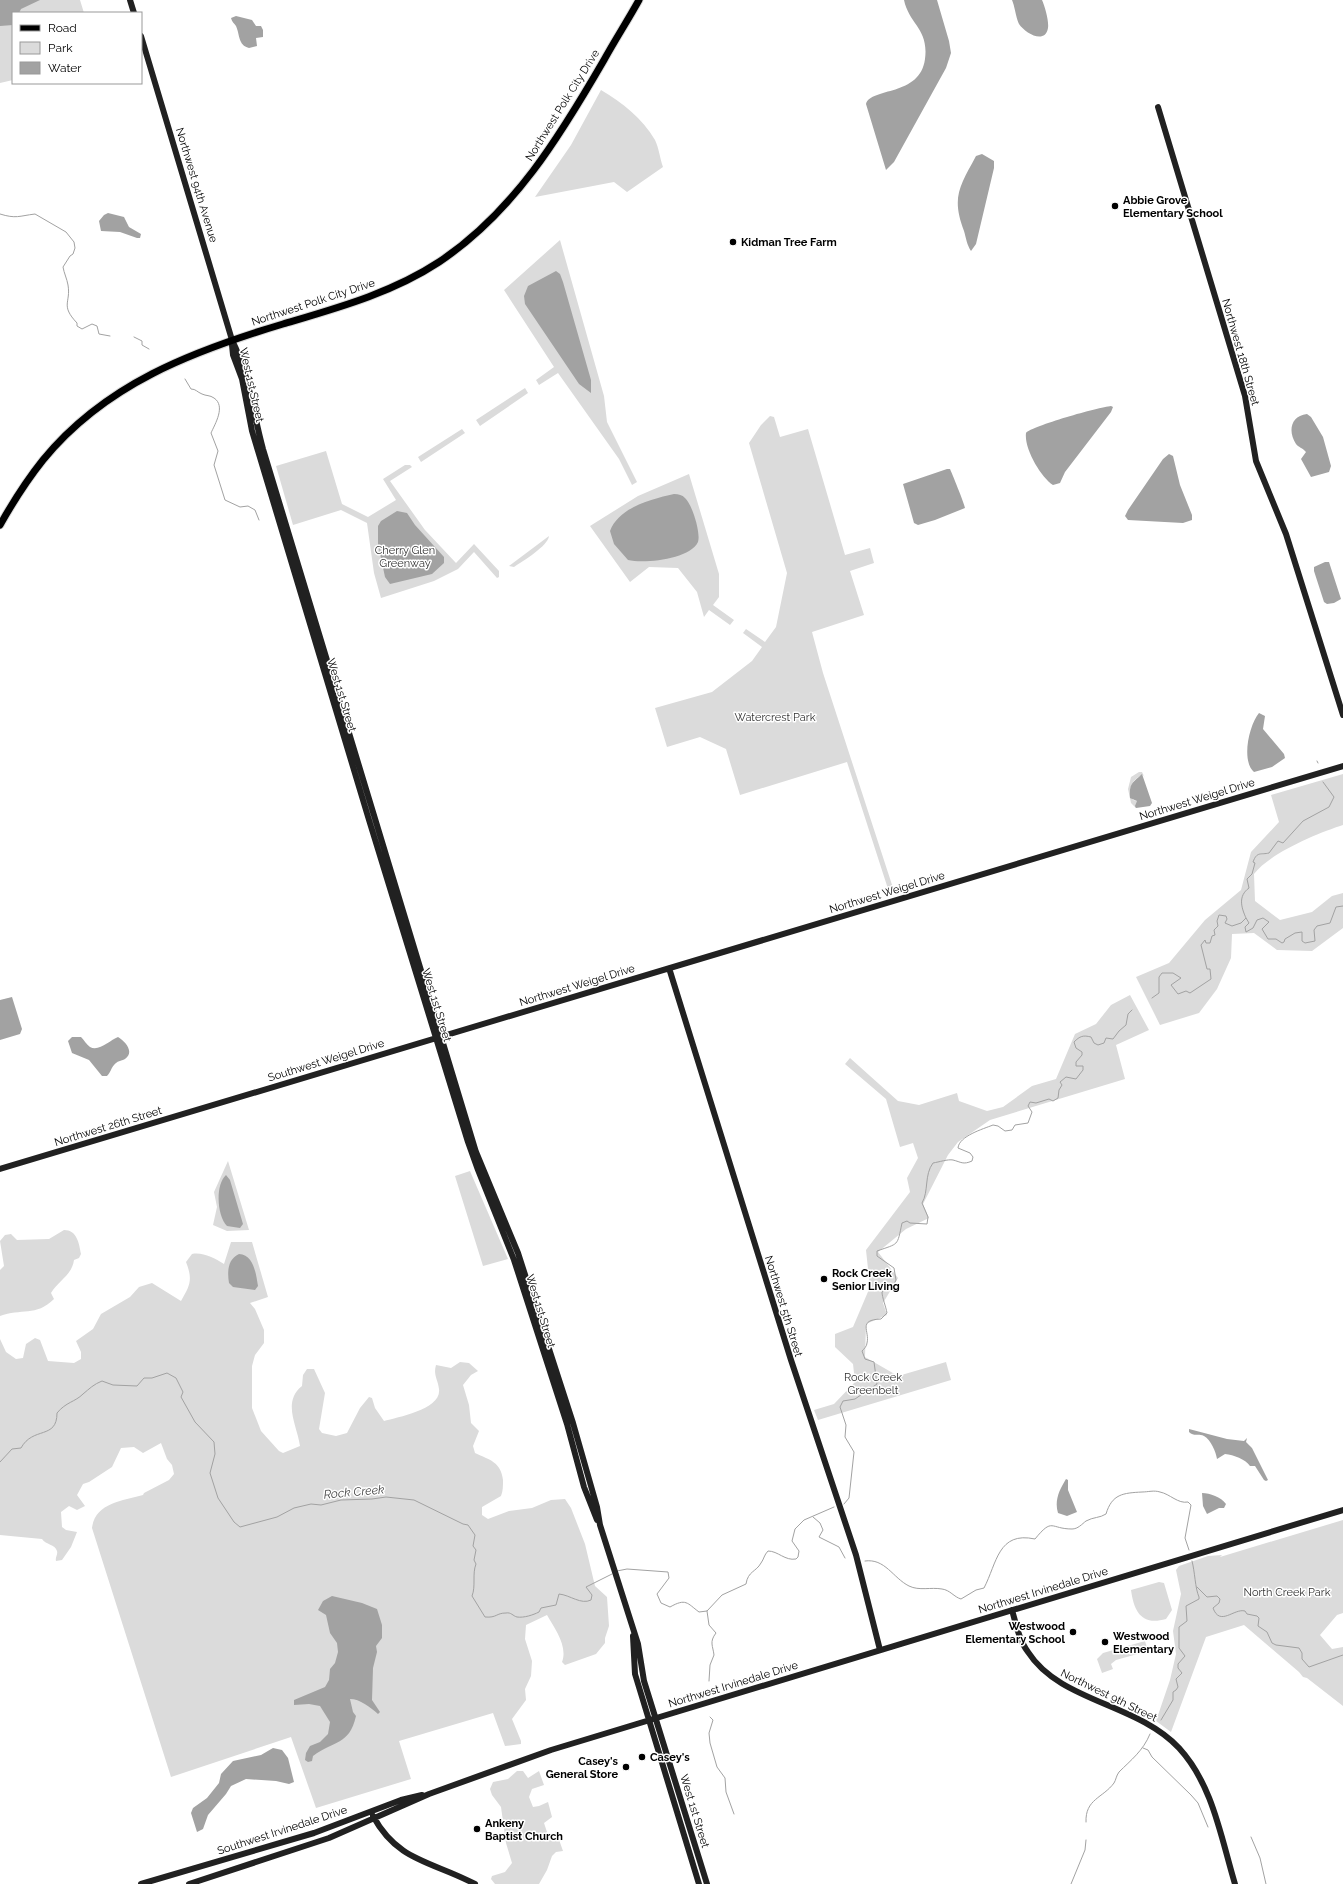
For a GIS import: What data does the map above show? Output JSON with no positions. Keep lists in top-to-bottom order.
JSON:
{
  "streets": {
    "main road": ["Northwest Polk City Drive"],
    "street": [
      "Northwest 94th Avenue",
      "Northwest 18th Street",
      "West 1st Street",
      "Northwest Weigel Drive",
      "Southwest Weigel Drive",
      "Northwest 26th Street",
      "Northwest 5th Street",
      "Northwest Irvinedale Drive",
      "Northwest 9th Street",
      "Southwest Irvinedale Drive"
    ]
  },
  "crossings": [
    ["Northwest Polk City Drive", "Northwest 94th Avenue"],
    ["Northwest Polk City Drive", "West 1st Street"],
    ["Northwest 94th Avenue", "West 1st Street"],
    ["West 1st Street", "Northwest Weigel Drive"],
    ["West 1st Street", "Southwest Weigel Drive"],
    ["West 1st Street", "Northwest Irvinedale Drive"],
    ["West 1st Street", "Southwest Irvinedale Drive"],
    ["Northwest Weigel Drive", "Southwest Weigel Drive"],
    ["Northwest Weigel Drive", "Northwest 5th Street"],
    ["Southwest Weigel Drive", "Northwest 26th Street"],
    ["Northwest 5th Street", "Northwest Irvinedale Drive"],
    ["Northwest Irvinedale Drive", "Northwest 9th Street"],
    ["Northwest Irvinedale Drive", "Southwest Irvinedale Drive"]
  ],
  "water": ["Rock Creek"],
  "parks": [
    "Cherry Glen Greenway",
    "Watercrest Park",
    "Rock Creek Greenbelt",
    "North Creek Park"
  ],
  "places": [
    "Abbie Grove Elementary School",
    "Kidman Tree Farm",
    "Rock Creek Senior Living",
    "Westwood Elementary School",
    "Westwood Elementary",
    "Casey's",
    "Casey's General Store",
    "Ankeny Baptist Church"
  ],
  "legend": ["Road", "Park", "Water"]
}
